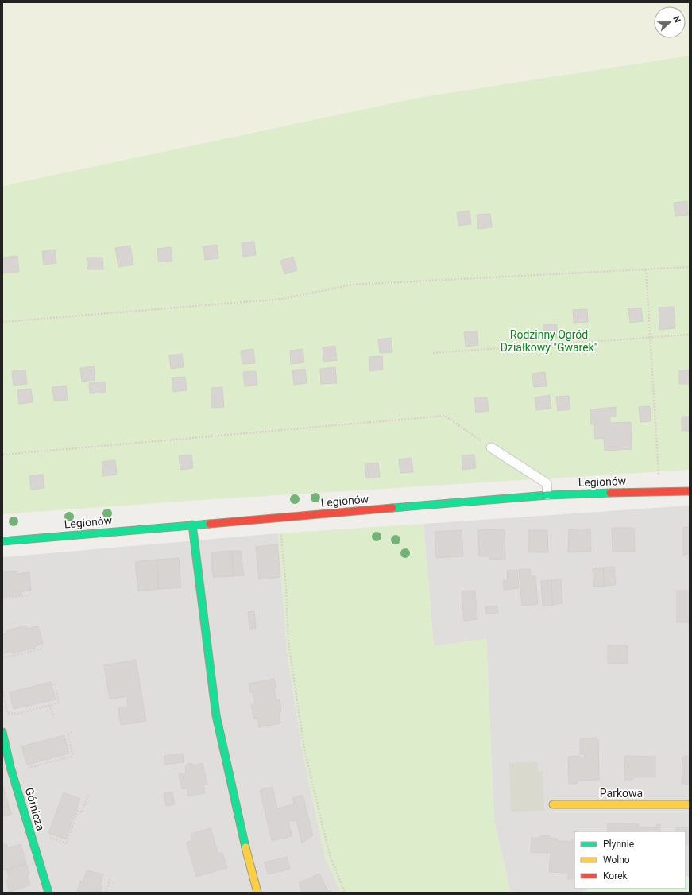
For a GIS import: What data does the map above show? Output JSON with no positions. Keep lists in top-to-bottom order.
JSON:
{
  "streets": {
    "street": ["Legionów", "Parkowa", "Górnicza"]
  },
  "parks": ["Rodzinny Ogród Działkowy \"Gwarek\""],
  "legend": ["Płynnie", "Wolno", "Korek"],
  "north": "right"
}
